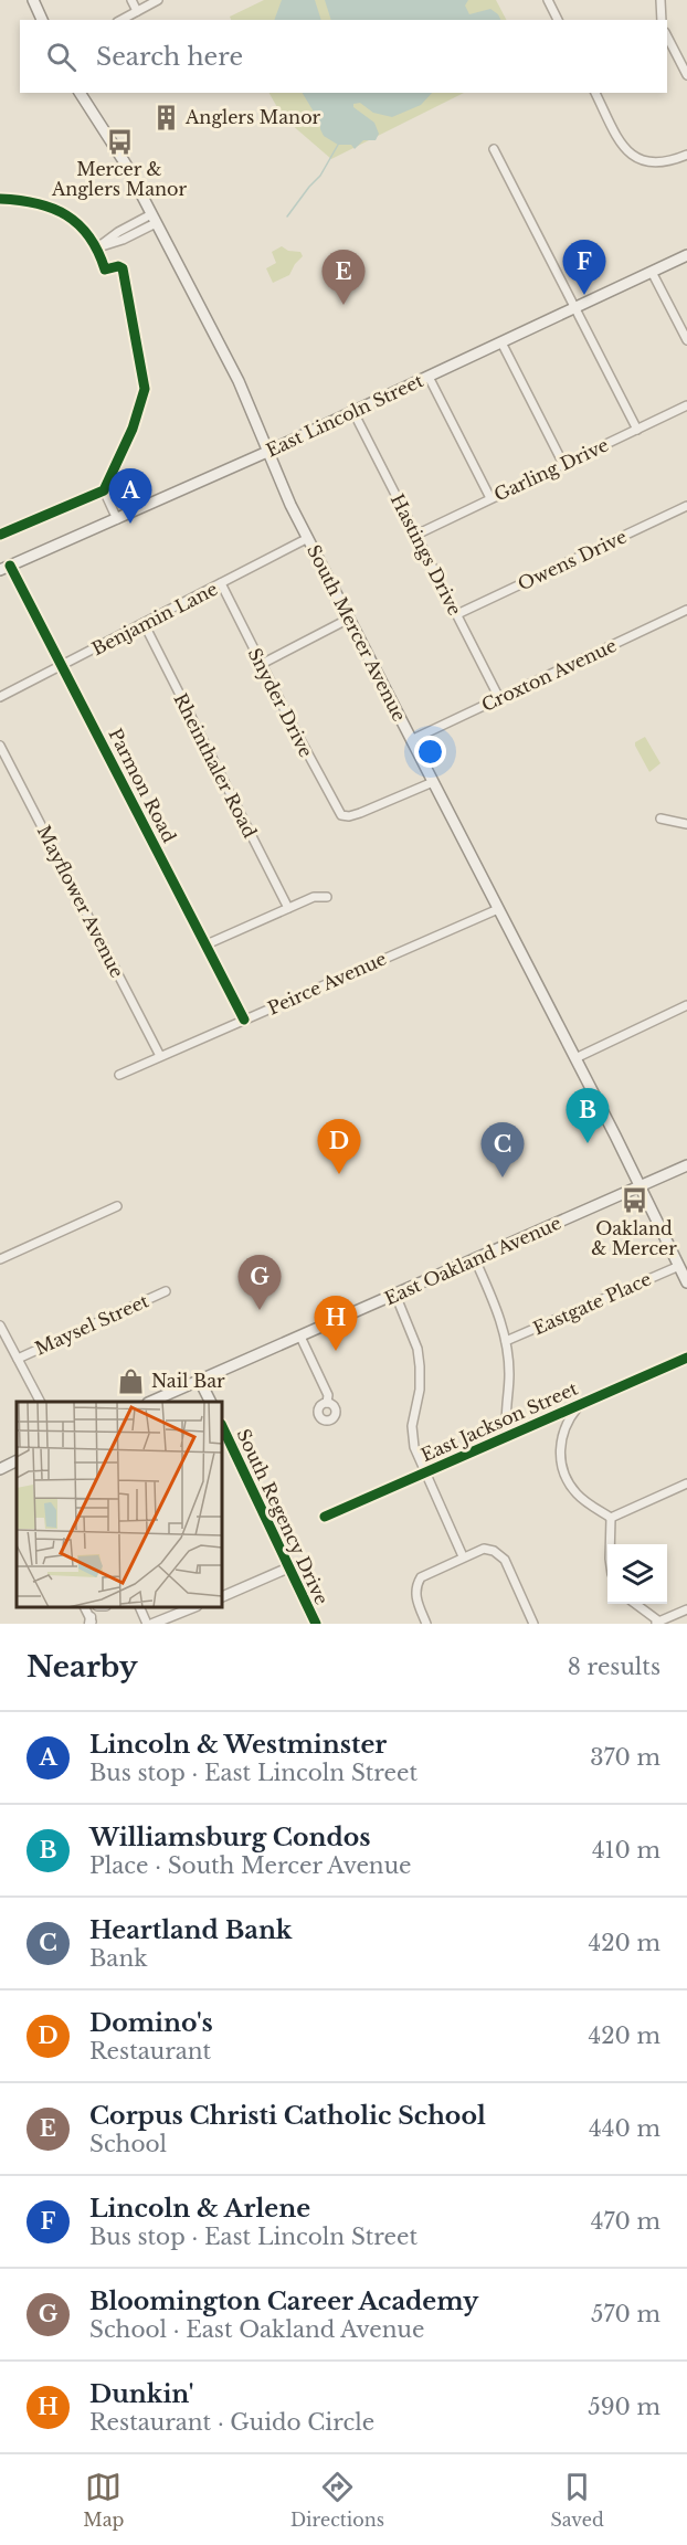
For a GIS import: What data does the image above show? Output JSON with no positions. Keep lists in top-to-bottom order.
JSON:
{
  "streets": {
    "main road": [
      "East Lincoln Street",
      "South Mercer Avenue",
      "East Oakland Avenue",
      "South Regency Drive"
    ],
    "street": [
      "Garling Drive",
      "Hastings Drive",
      "Owens Drive",
      "Benjamin Lane",
      "Croxton Avenue",
      "Snyder Drive",
      "Rheinthaler Road",
      "Parmon Road",
      "Mayflower Avenue",
      "Peirce Avenue",
      "Eastgate Place",
      "Maysel Street",
      "East Jackson Street"
    ]
  },
  "crossings": [
    ["East Lincoln Street", "Hastings Drive"],
    ["East Lincoln Street", "South Mercer Avenue"],
    ["East Lincoln Street", "Parmon Road"],
    ["Garling Drive", "Hastings Drive"],
    ["Hastings Drive", "Owens Drive"],
    ["Hastings Drive", "Croxton Avenue"],
    ["Benjamin Lane", "South Mercer Avenue"],
    ["Benjamin Lane", "Snyder Drive"],
    ["Benjamin Lane", "Rheinthaler Road"],
    ["Benjamin Lane", "Parmon Road"],
    ["South Mercer Avenue", "Croxton Avenue"],
    ["South Mercer Avenue", "Snyder Drive"],
    ["South Mercer Avenue", "Peirce Avenue"],
    ["South Mercer Avenue", "East Oakland Avenue"],
    ["South Mercer Avenue", "Eastgate Place"],
    ["Parmon Road", "Peirce Avenue"],
    ["Mayflower Avenue", "Peirce Avenue"]
  ],
  "places": {
    "building": ["Anglers Manor"],
    "bus stop": ["Mercer & Anglers Manor", "Oakland & Mercer"],
    "shop": ["Nail Bar"]
  },
  "page": {
    "search": "Search here",
    "pins": [
      "F",
      "E",
      "A",
      "B",
      "D",
      "C",
      "G",
      "H"
    ],
    "heading": ["Nearby", "8 results"],
    "list": [
      {
        "mark": "A",
        "name": "Lincoln & Westminster",
        "note": "Bus stop · East Lincoln Street",
        "value": "370 m"
      },
      {
        "mark": "B",
        "name": "Williamsburg Condos",
        "note": "Place · South Mercer Avenue",
        "value": "410 m"
      },
      {
        "mark": "C",
        "name": "Heartland Bank",
        "note": "Bank",
        "value": "420 m"
      },
      {
        "mark": "D",
        "name": "Domino's",
        "note": "Restaurant",
        "value": "420 m"
      },
      {
        "mark": "E",
        "name": "Corpus Christi Catholic School",
        "note": "School",
        "value": "440 m"
      },
      {
        "mark": "F",
        "name": "Lincoln & Arlene",
        "note": "Bus stop · East Lincoln Street",
        "value": "470 m"
      },
      {
        "mark": "G",
        "name": "Bloomington Career Academy",
        "note": "School · East Oakland Avenue",
        "value": "570 m"
      },
      {
        "mark": "H",
        "name": "Dunkin'",
        "note": "Restaurant · Guido Circle",
        "value": "590 m"
      }
    ],
    "nav": ["Map", "Directions", "Saved"]
  }
}
